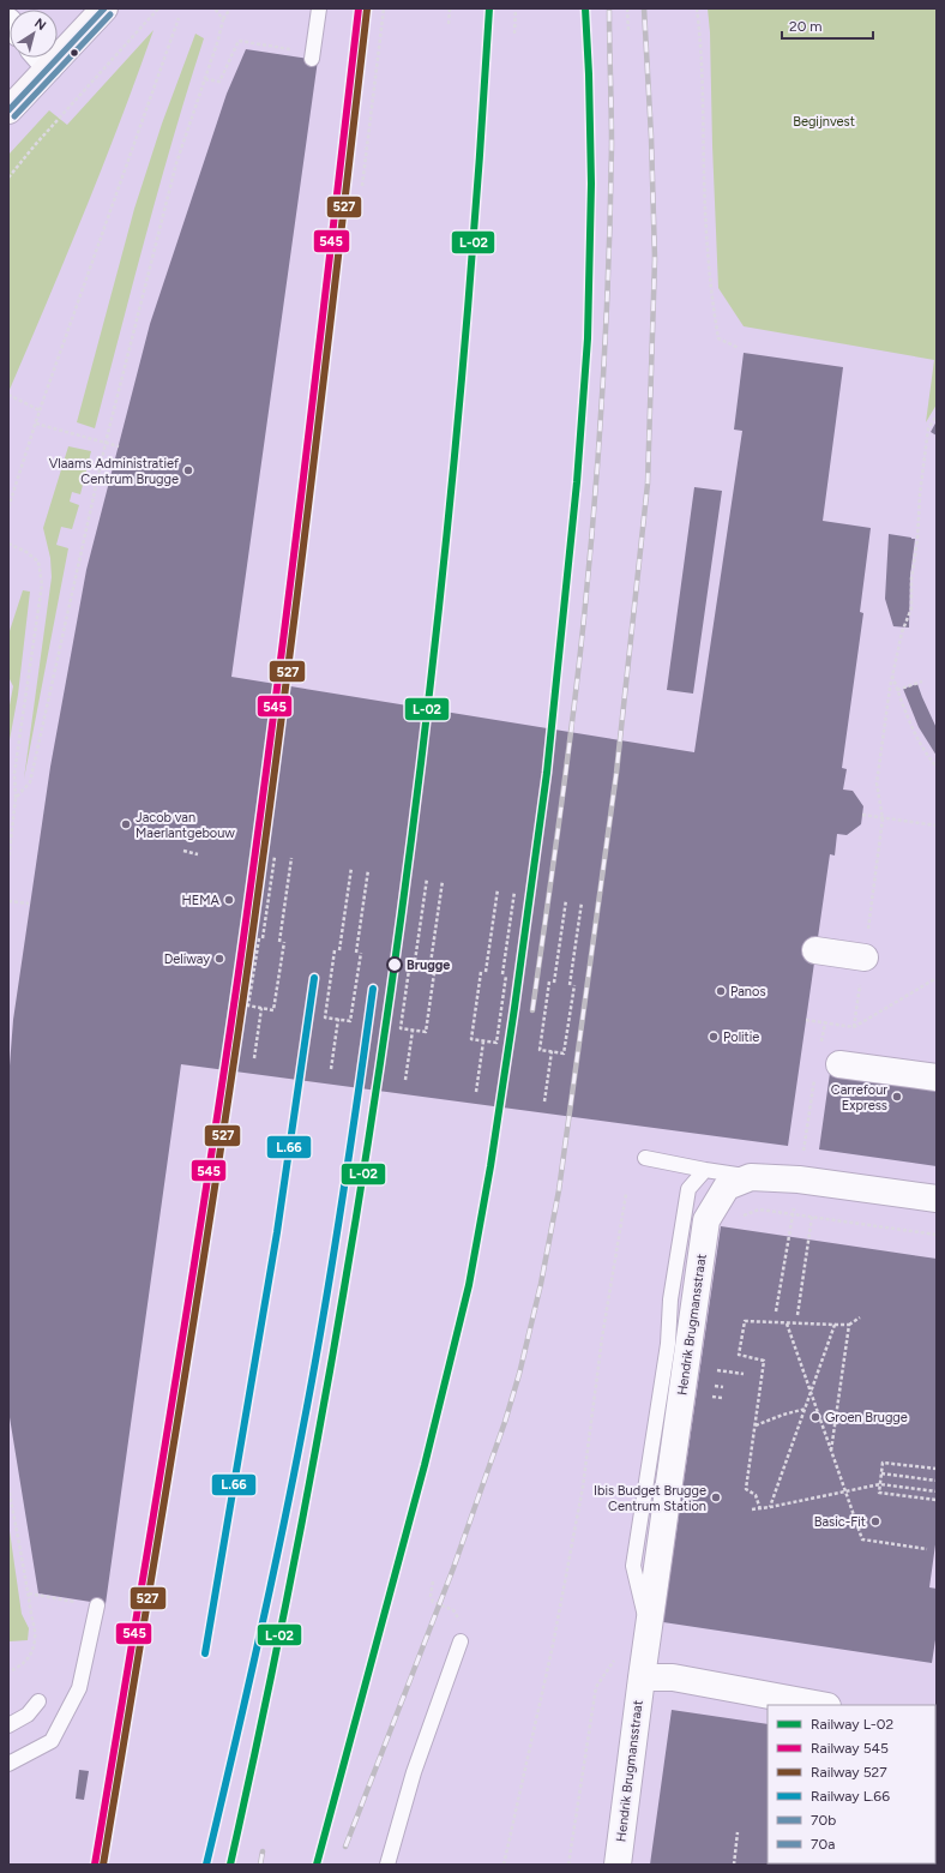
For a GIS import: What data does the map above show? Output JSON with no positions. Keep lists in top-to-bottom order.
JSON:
{
  "streets": {
    "street": ["Hendrik Brugmansstraat"]
  },
  "parks": ["Begijnvest"],
  "places": [
    "Vlaams Administratief Centrum Brugge",
    "Jacob van Maerlantgebouw",
    "HEMA",
    "Deliway",
    "Brugge",
    "Panos",
    "Politie",
    "Carrefour Express",
    "Groen Brugge",
    "Ibis Budget Brugge Centrum Station",
    "Basic-Fit"
  ],
  "lines": [
    "rail line L-02",
    "rail line 545",
    "transit line 70b",
    "rail line 527",
    "transit line 70a",
    "rail line L.66"
  ],
  "legend": [
    "Railway L-02",
    "Railway 545",
    "Railway 527",
    "Railway L.66",
    "70b",
    "70a"
  ],
  "scale_bar": "20 m",
  "north": "top right"
}
